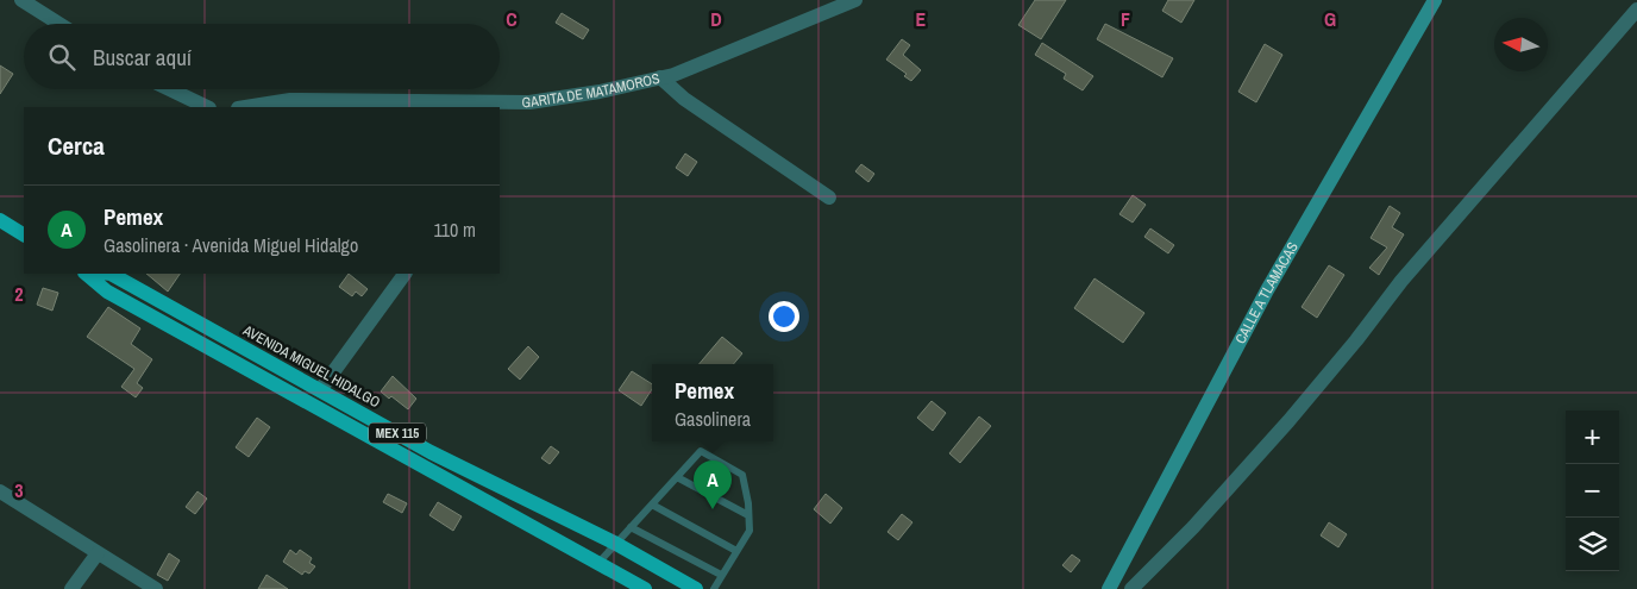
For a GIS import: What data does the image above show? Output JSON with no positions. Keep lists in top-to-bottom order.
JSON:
{
  "streets": {
    "main road": ["CALLE A TLAMACAS", "AVENIDA MIGUEL HIDALGO", "MEX 115"],
    "street": ["GARITA DE MATAMOROS"]
  },
  "north": "left",
  "page": {
    "search": "Buscar aquí",
    "heading": "Cerca",
    "list": [
      {
        "mark": "A",
        "name": "Pemex",
        "note": "Gasolinera · Avenida Miguel Hidalgo",
        "value": "110 m"
      }
    ],
    "popup": ["Pemex", "Gasolinera"],
    "map_buttons": ["+", "−"],
    "pins": "A"
  },
  "grid": {
    "columns": [
      "C",
      "D",
      "E",
      "F",
      "G"
    ],
    "rows": ["2", "3"]
  }
}
